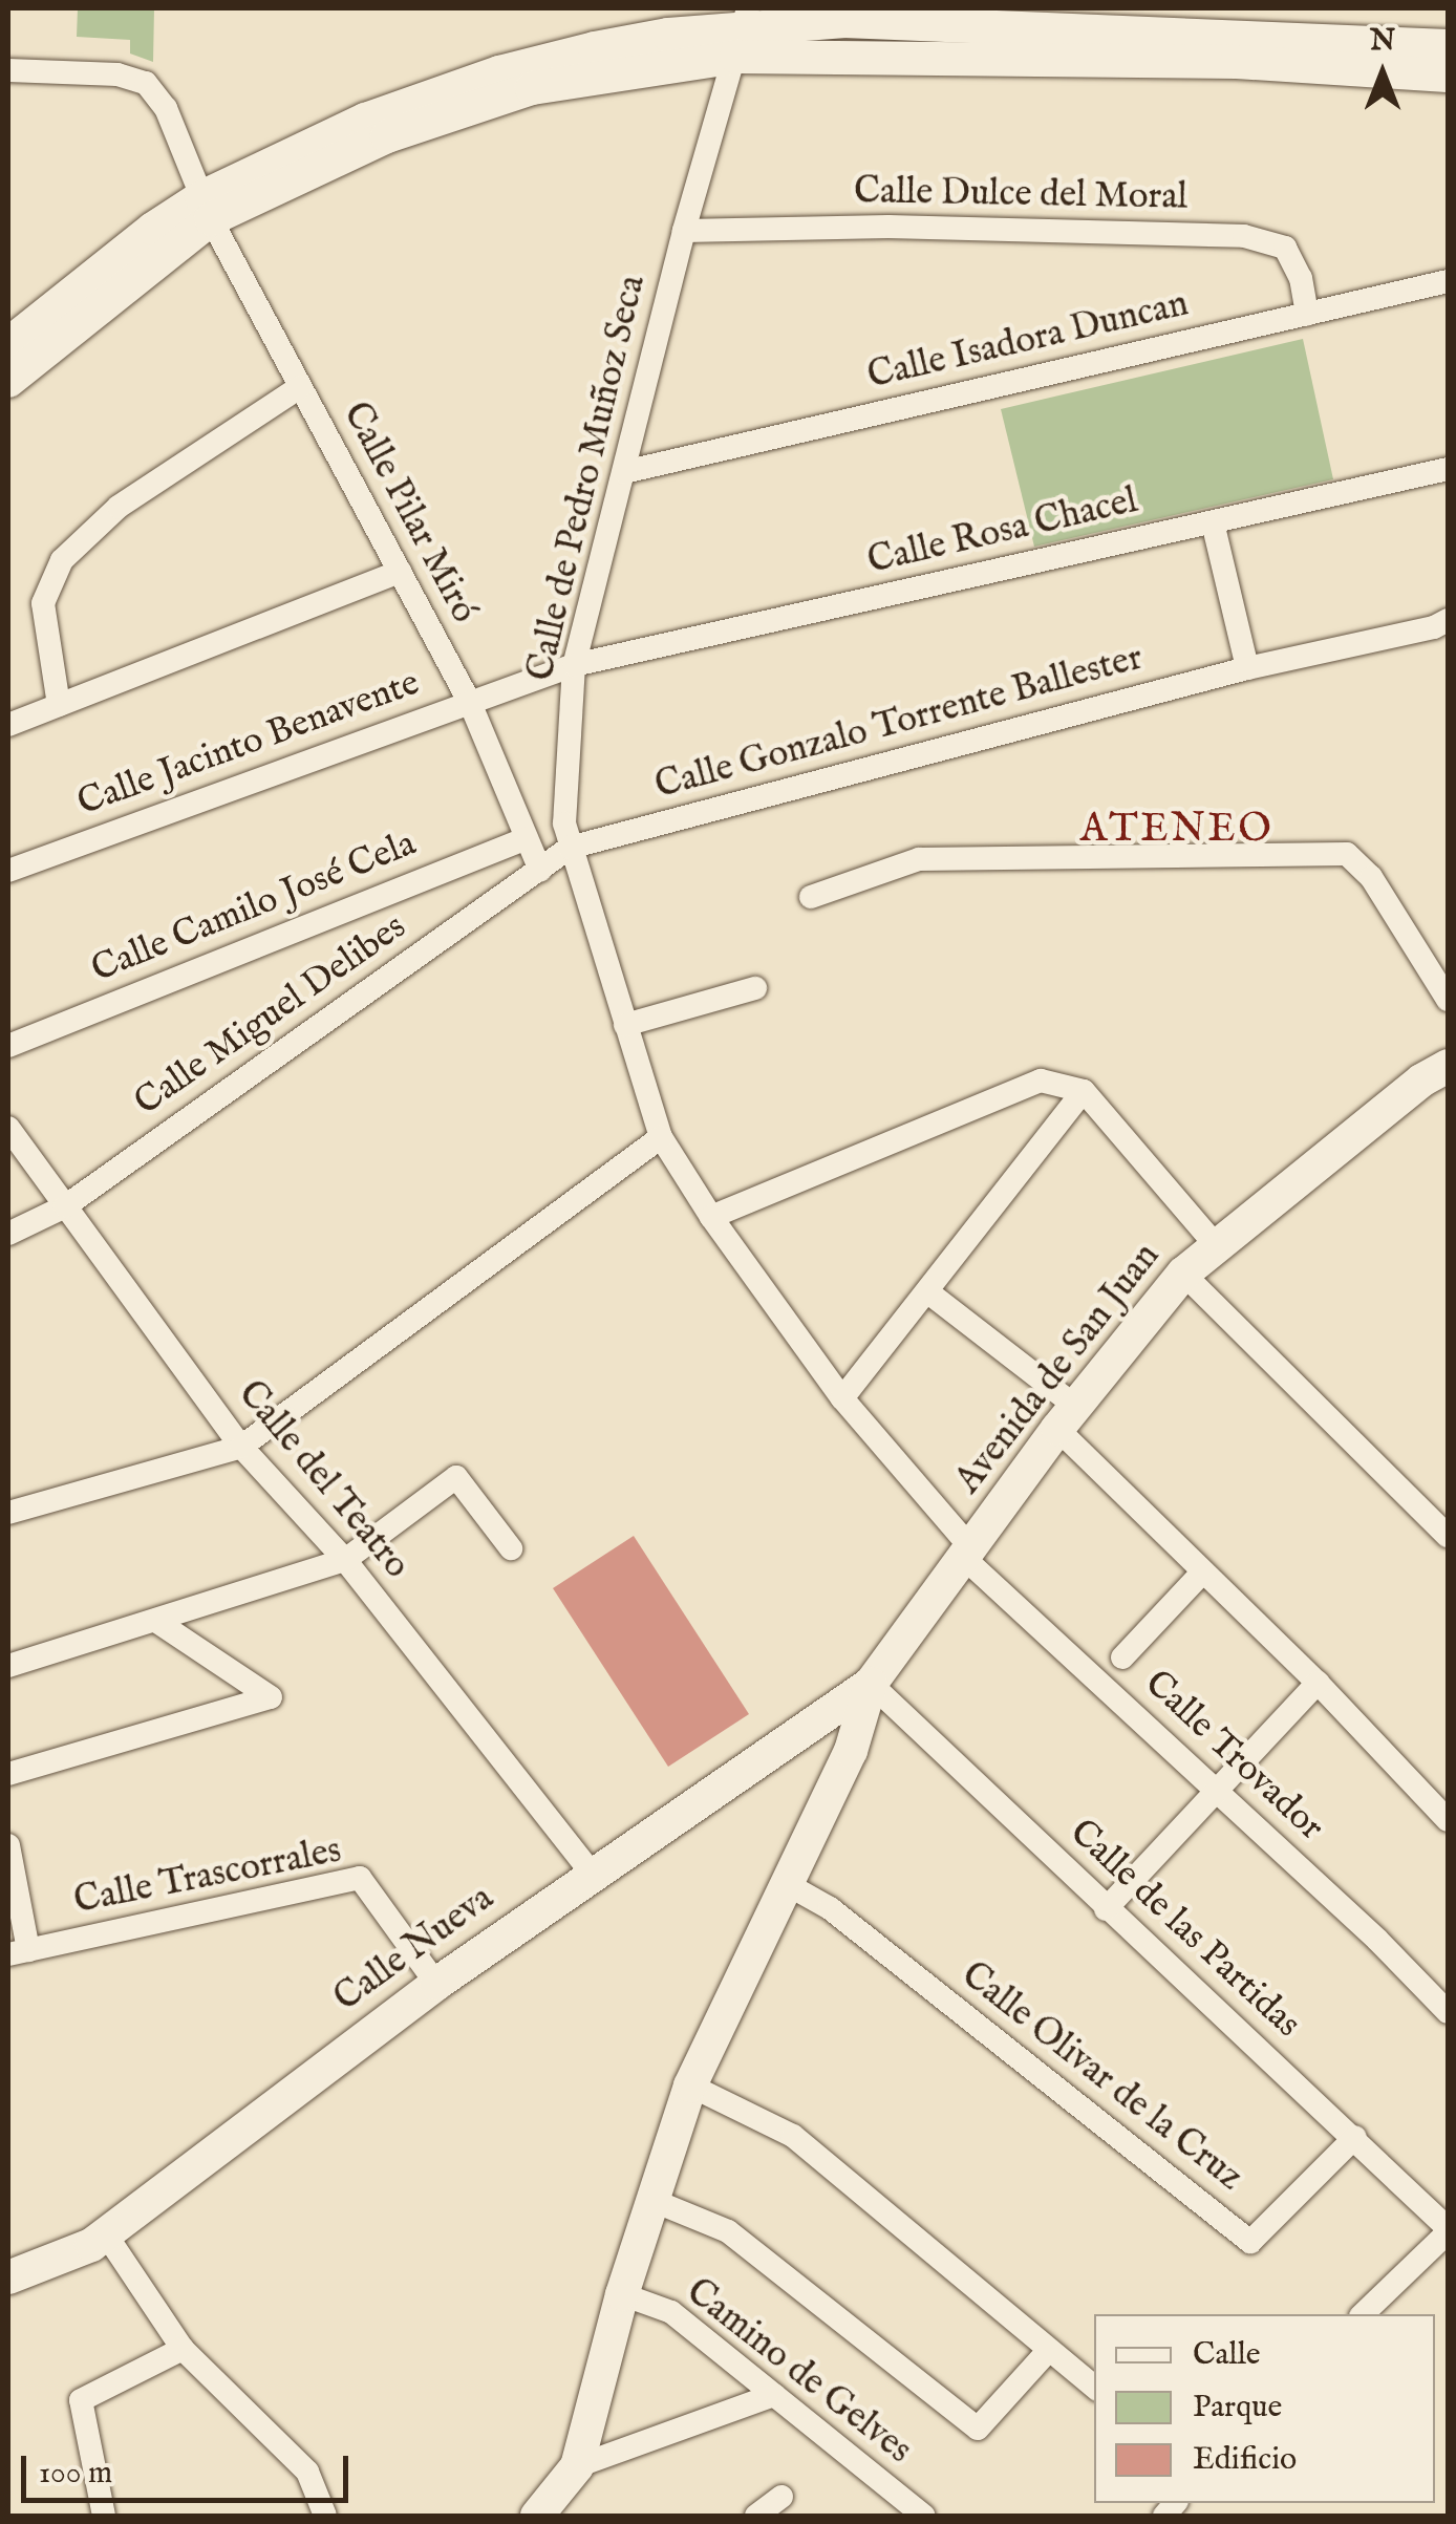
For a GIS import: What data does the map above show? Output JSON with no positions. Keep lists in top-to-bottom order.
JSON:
{
  "streets": {
    "street": [
      "Calle Dulce del Moral",
      "Calle Isadora Duncan",
      "Calle de Pedro Muñoz Seca",
      "Calle Pilar Miró",
      "Calle Rosa Chacel",
      "Calle Gonzalo Torrente Ballester",
      "Calle Jacinto Benavente",
      "Calle Camilo José Cela",
      "Calle Miguel Delibes",
      "Avenida de San Juan",
      "Calle del Teatro",
      "Calle Trovador",
      "Calle Trascorrales",
      "Calle de las Partidas",
      "Calle Nueva",
      "Calle Olivar de la Cruz",
      "Camino de Gelves"
    ]
  },
  "crossings": [
    ["Calle Dulce del Moral", "Calle Isadora Duncan"],
    ["Calle Dulce del Moral", "Calle de Pedro Muñoz Seca"],
    ["Calle Isadora Duncan", "Calle de Pedro Muñoz Seca"],
    ["Calle de Pedro Muñoz Seca", "Calle Rosa Chacel"],
    ["Calle de Pedro Muñoz Seca", "Calle Gonzalo Torrente Ballester"],
    ["Calle de Pedro Muñoz Seca", "Calle Jacinto Benavente"],
    ["Calle de Pedro Muñoz Seca", "Calle Miguel Delibes"],
    ["Calle de Pedro Muñoz Seca", "Avenida de San Juan"],
    ["Calle de Pedro Muñoz Seca", "Calle Trovador"],
    ["Calle Pilar Miró", "Calle Jacinto Benavente"],
    ["Calle Pilar Miró", "Calle Camilo José Cela"],
    ["Calle Pilar Miró", "Calle Miguel Delibes"],
    ["Calle Rosa Chacel", "Calle Jacinto Benavente"],
    ["Calle Gonzalo Torrente Ballester", "Calle Miguel Delibes"],
    ["Calle Miguel Delibes", "Calle del Teatro"],
    ["Avenida de San Juan", "Calle Trovador"],
    ["Avenida de San Juan", "Calle de las Partidas"],
    ["Avenida de San Juan", "Calle Nueva"],
    ["Calle del Teatro", "Calle Nueva"],
    ["Calle Trascorrales", "Calle Nueva"],
    ["Calle de las Partidas", "Calle Nueva"],
    ["Calle de las Partidas", "Calle Olivar de la Cruz"]
  ],
  "districts": ["ATENEO"],
  "legend": ["Calle", "Parque", "Edificio"],
  "scale_bar": "100 m",
  "north": "top"
}
